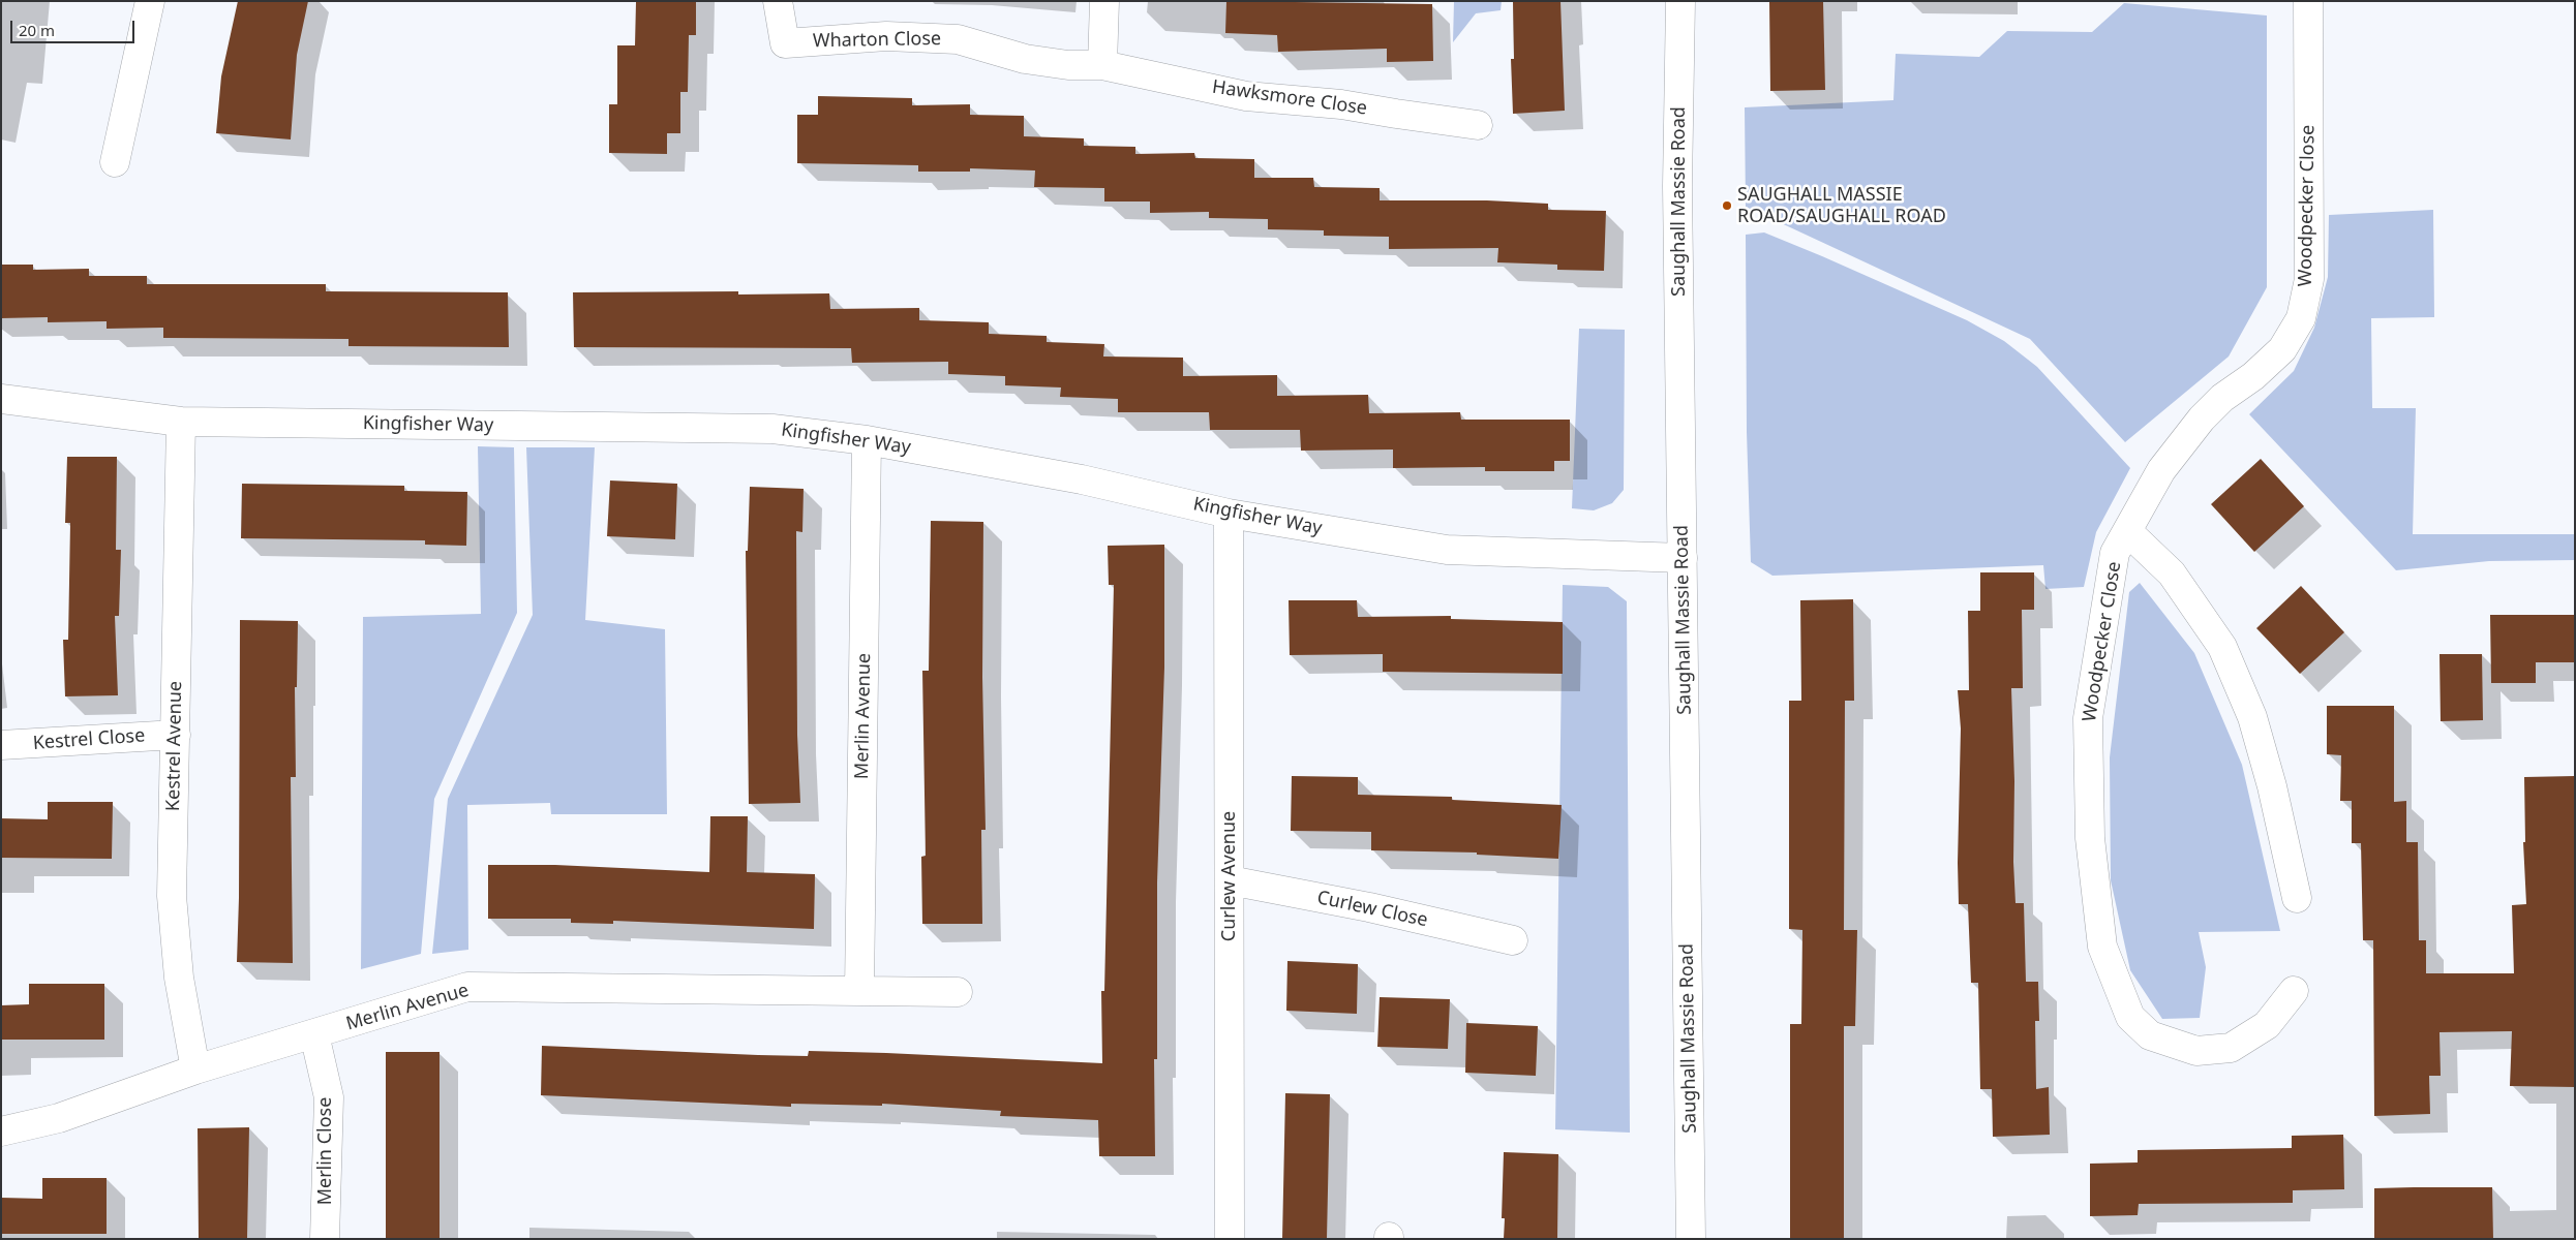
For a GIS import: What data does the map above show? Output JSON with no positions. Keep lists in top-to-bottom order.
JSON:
{
  "streets": {
    "street": [
      "Wharton Close",
      "Hawksmore Close",
      "Saughall Massie Road",
      "Woodpecker Close",
      "Kingfisher Way",
      "Merlin Avenue",
      "Kestrel Close",
      "Kestrel Avenue",
      "Curlew Avenue",
      "Curlew Close",
      "Merlin Close"
    ]
  },
  "crossings": [
    ["Wharton Close", "Hawksmore Close"],
    ["Saughall Massie Road", "Kingfisher Way"],
    ["Kingfisher Way", "Merlin Avenue"],
    ["Kingfisher Way", "Kestrel Avenue"],
    ["Kingfisher Way", "Curlew Avenue"],
    ["Merlin Avenue", "Kestrel Avenue"],
    ["Merlin Avenue", "Merlin Close"],
    ["Kestrel Close", "Kestrel Avenue"],
    ["Curlew Avenue", "Curlew Close"]
  ],
  "places": ["SAUGHALL MASSIE ROAD/SAUGHALL ROAD"],
  "scale_bar": "20 m"
}
